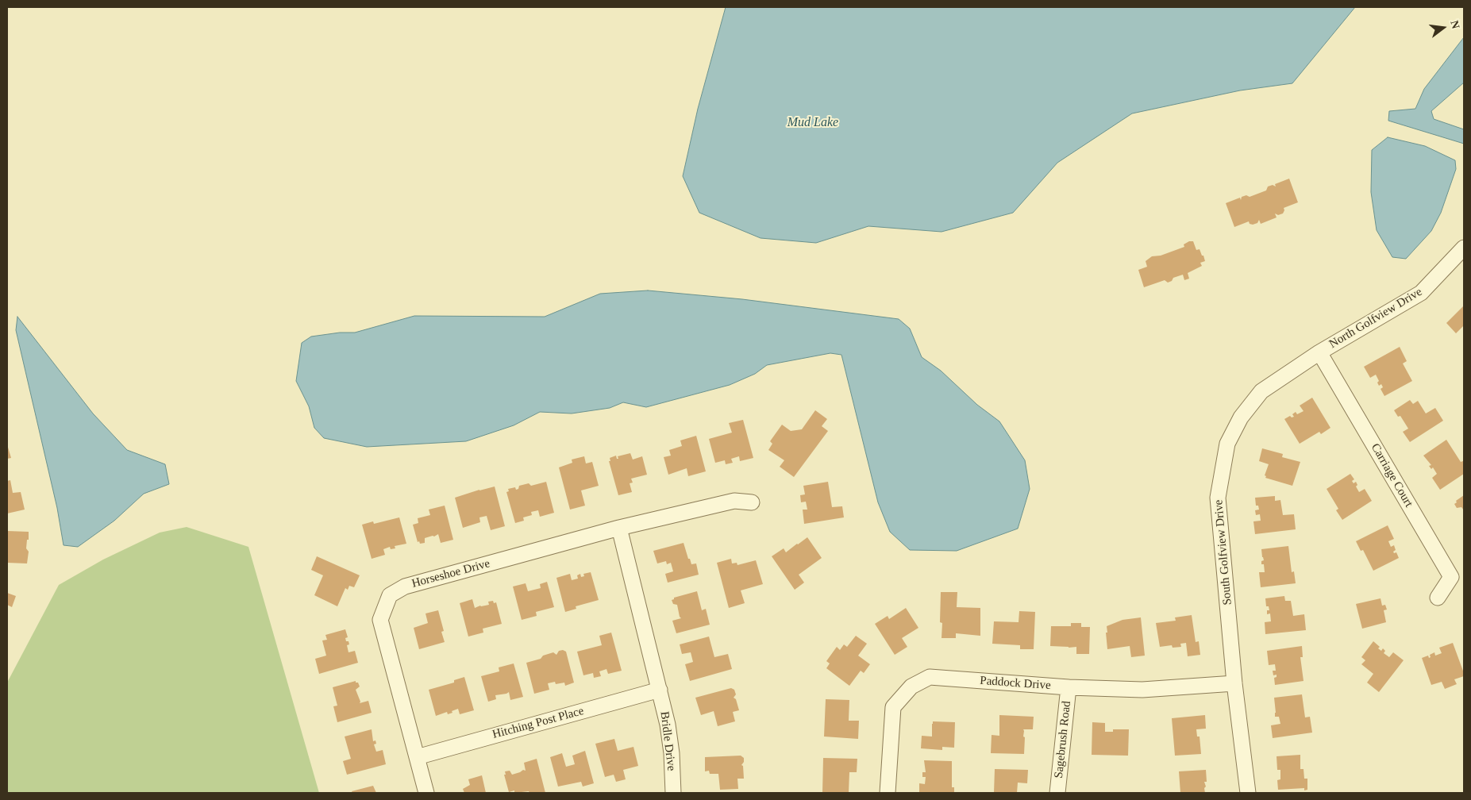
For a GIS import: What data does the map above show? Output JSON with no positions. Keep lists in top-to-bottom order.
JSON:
{
  "streets": {
    "street": [
      "North Golfview Drive",
      "Carriage Court",
      "South Golfview Drive",
      "Horseshoe Drive",
      "Paddock Drive",
      "Hitching Post Place",
      "Sagebrush Road",
      "Bridle Drive"
    ]
  },
  "crossings": [
    ["North Golfview Drive", "Carriage Court"],
    ["North Golfview Drive", "South Golfview Drive"],
    ["Carriage Court", "South Golfview Drive"],
    ["South Golfview Drive", "Paddock Drive"],
    ["Horseshoe Drive", "Hitching Post Place"],
    ["Paddock Drive", "Sagebrush Road"],
    ["Hitching Post Place", "Bridle Drive"]
  ],
  "water": ["Mud Lake"],
  "north": "right"
}
